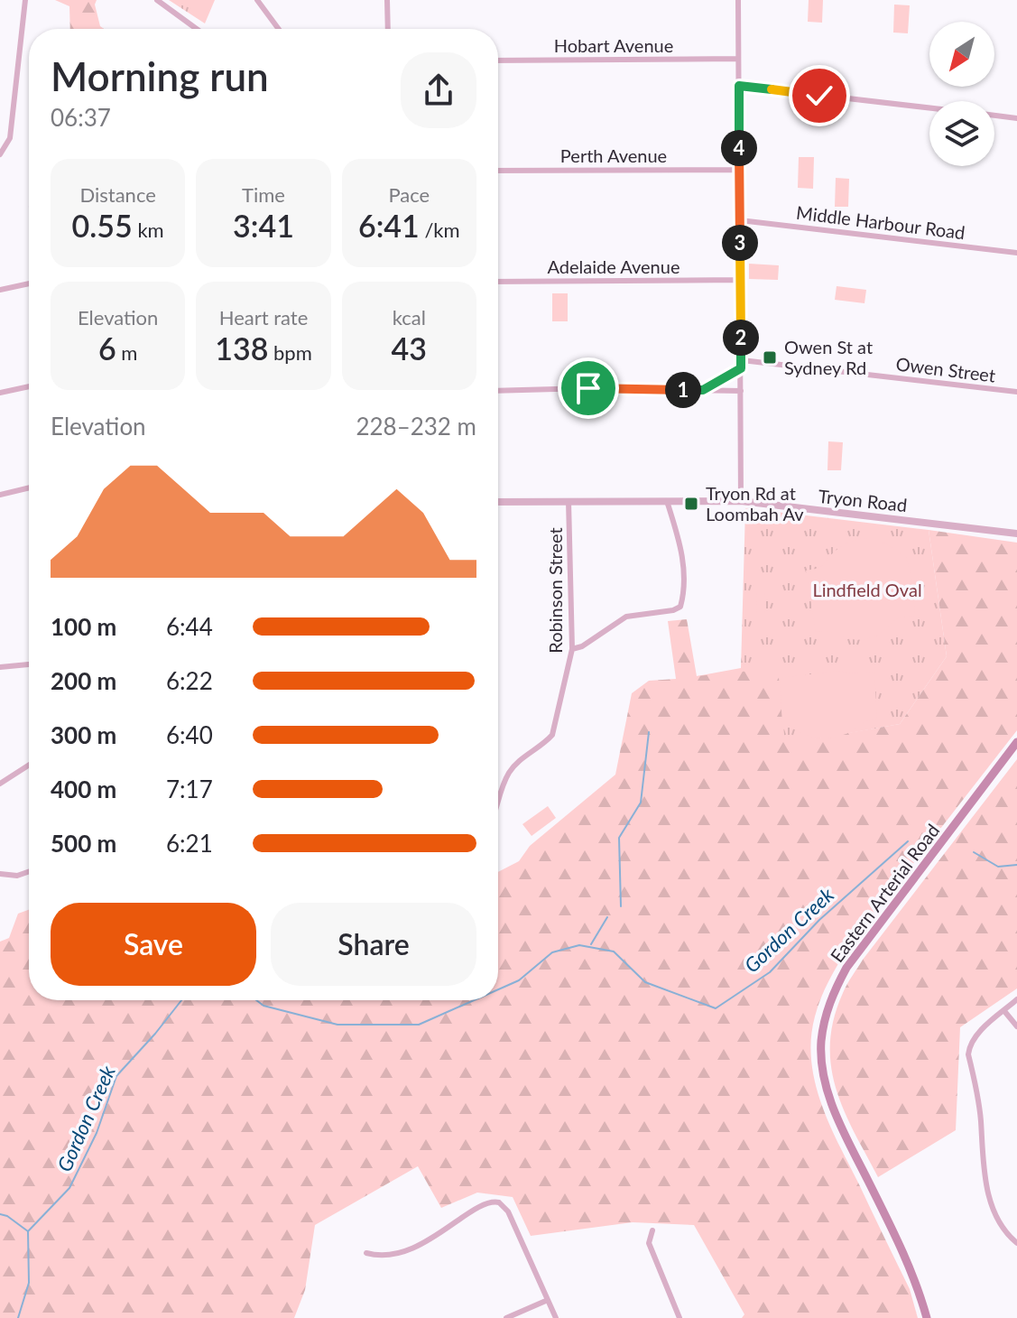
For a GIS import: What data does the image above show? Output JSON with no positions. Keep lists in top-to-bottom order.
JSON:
{
  "streets": {
    "main road": ["Eastern Arterial Road"],
    "street": [
      "Hobart Avenue",
      "Perth Avenue",
      "Middle Harbour Road",
      "Adelaide Avenue",
      "Owen Street",
      "Tryon Road",
      "Robinson Street"
    ]
  },
  "crossings": [
    ["Tryon Road", "Robinson Street"]
  ],
  "water": ["Gordon Creek"],
  "parks": ["Lindfield Oval"],
  "places": {
    "transit": ["Owen St at Sydney Rd", "Tryon Rd at Loombah Av"]
  },
  "north": "bottom left",
  "page": {
    "heading": ["Morning run", "06:37"],
    "pins": [
      "4",
      "3",
      "2",
      "1"
    ],
    "stats": [
      ["Distance", "0.55 km"],
      ["Time", "3:41"],
      ["Pace", "6:41 /km"],
      ["Elevation", "6 m"],
      ["Heart rate", "138 bpm"],
      ["kcal", "43"]
    ],
    "chart": ["Elevation", "228–232 m"],
    "list": [
      {
        "name": "100 m",
        "note": "6:44"
      },
      {
        "name": "200 m",
        "note": "6:22"
      },
      {
        "name": "300 m",
        "note": "6:40"
      },
      {
        "name": "400 m",
        "note": "7:17"
      },
      {
        "name": "500 m",
        "note": "6:21"
      }
    ],
    "buttons": ["Save", "Share"]
  }
}
